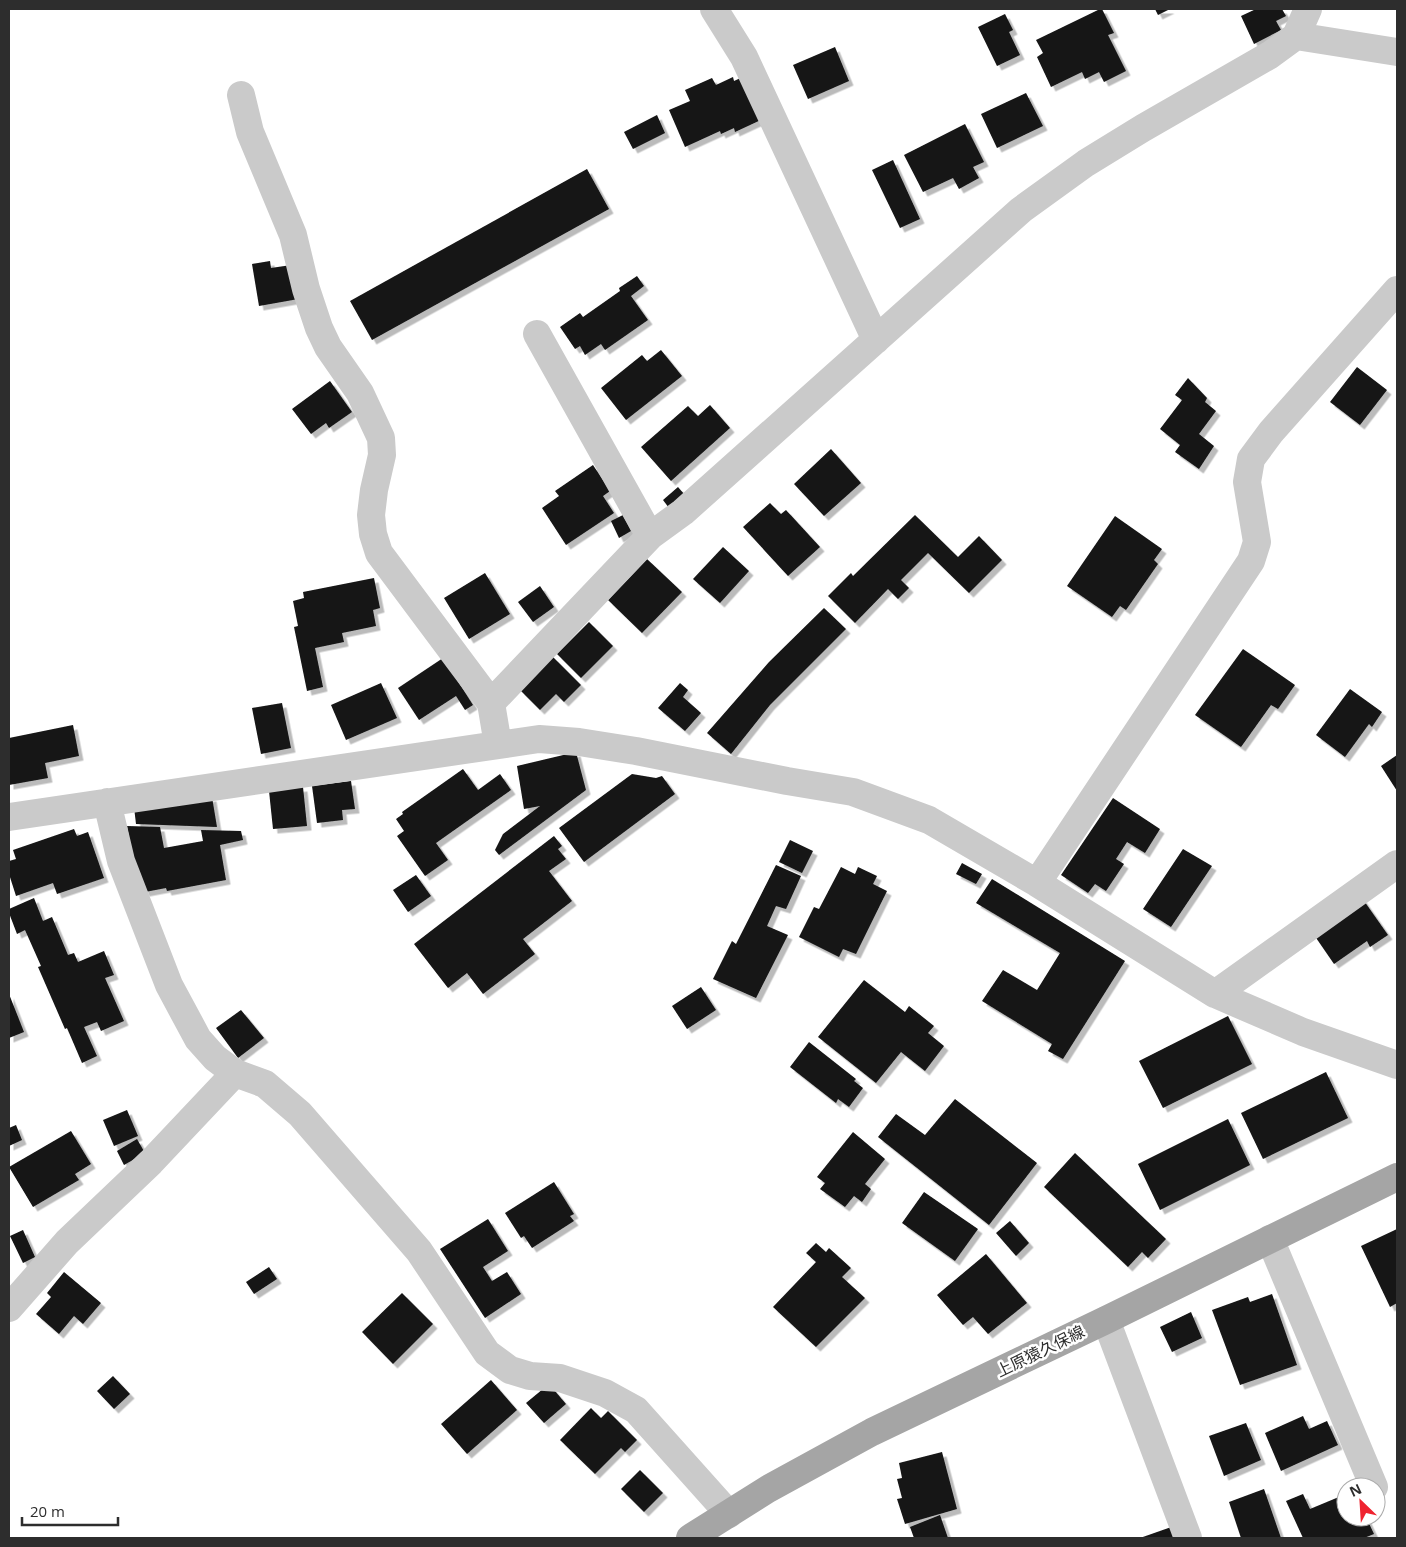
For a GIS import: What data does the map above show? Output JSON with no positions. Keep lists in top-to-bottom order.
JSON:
{
  "streets": {
    "main road": ["上原猿久保線"]
  },
  "scale_bar": "20 m",
  "north": "top left"
}
